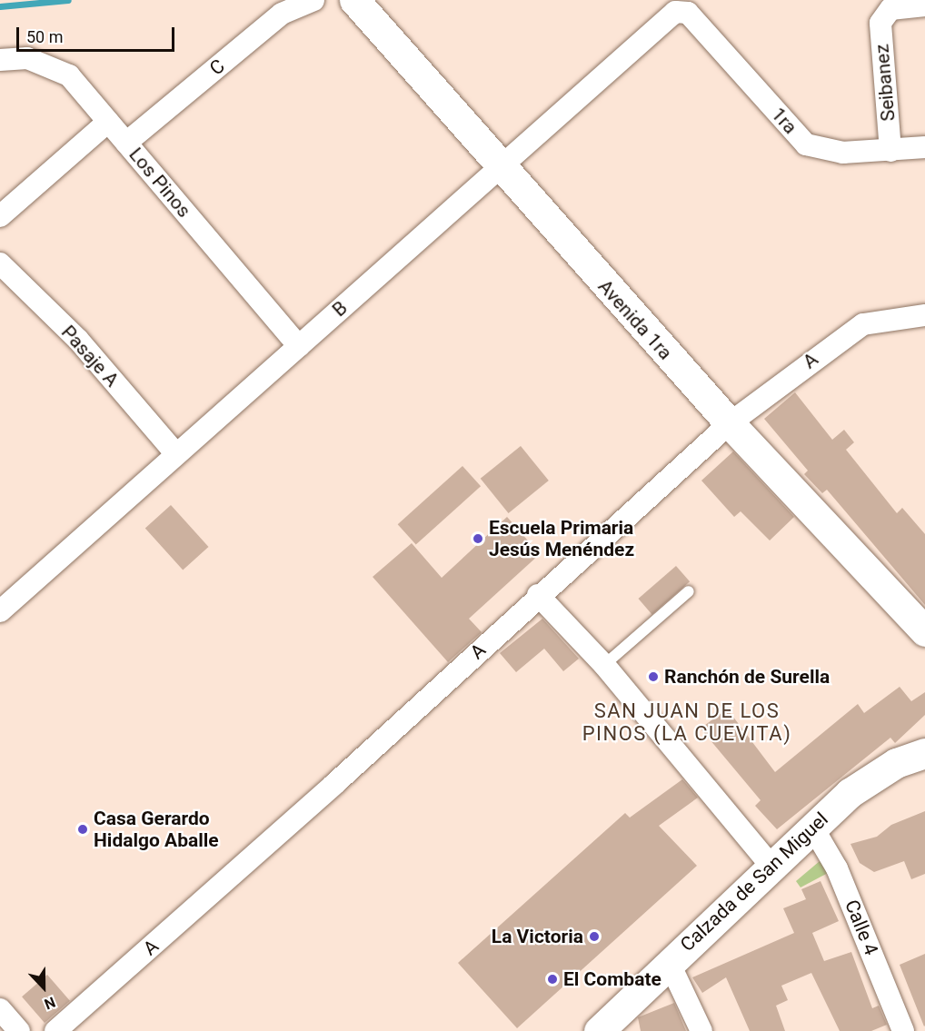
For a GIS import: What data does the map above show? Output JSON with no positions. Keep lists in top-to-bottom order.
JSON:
{
  "streets": {
    "street": [
      "C",
      "Seibanez",
      "1ra",
      "Los Pinos",
      "B",
      "Avenida 1ra",
      "Pasaje A",
      "A",
      "Calzada de San Miguel",
      "Calle 4"
    ]
  },
  "crossings": [
    ["C", "Los Pinos"],
    ["Seibanez", "1ra"],
    ["1ra", "B"],
    ["Los Pinos", "B"],
    ["B", "Avenida 1ra"],
    ["B", "Pasaje A"],
    ["Avenida 1ra", "A"],
    ["Calzada de San Miguel", "Calle 4"]
  ],
  "districts": ["SAN JUAN DE LOS PINOS (LA CUEVITA)"],
  "places": [
    "Escuela Primaria Jesús Menéndez",
    "Ranchón de Surella",
    "Casa Gerardo Hidalgo Aballe",
    "La Victoria",
    "El Combate"
  ],
  "scale_bar": "50 m",
  "north": "bottom"
}
